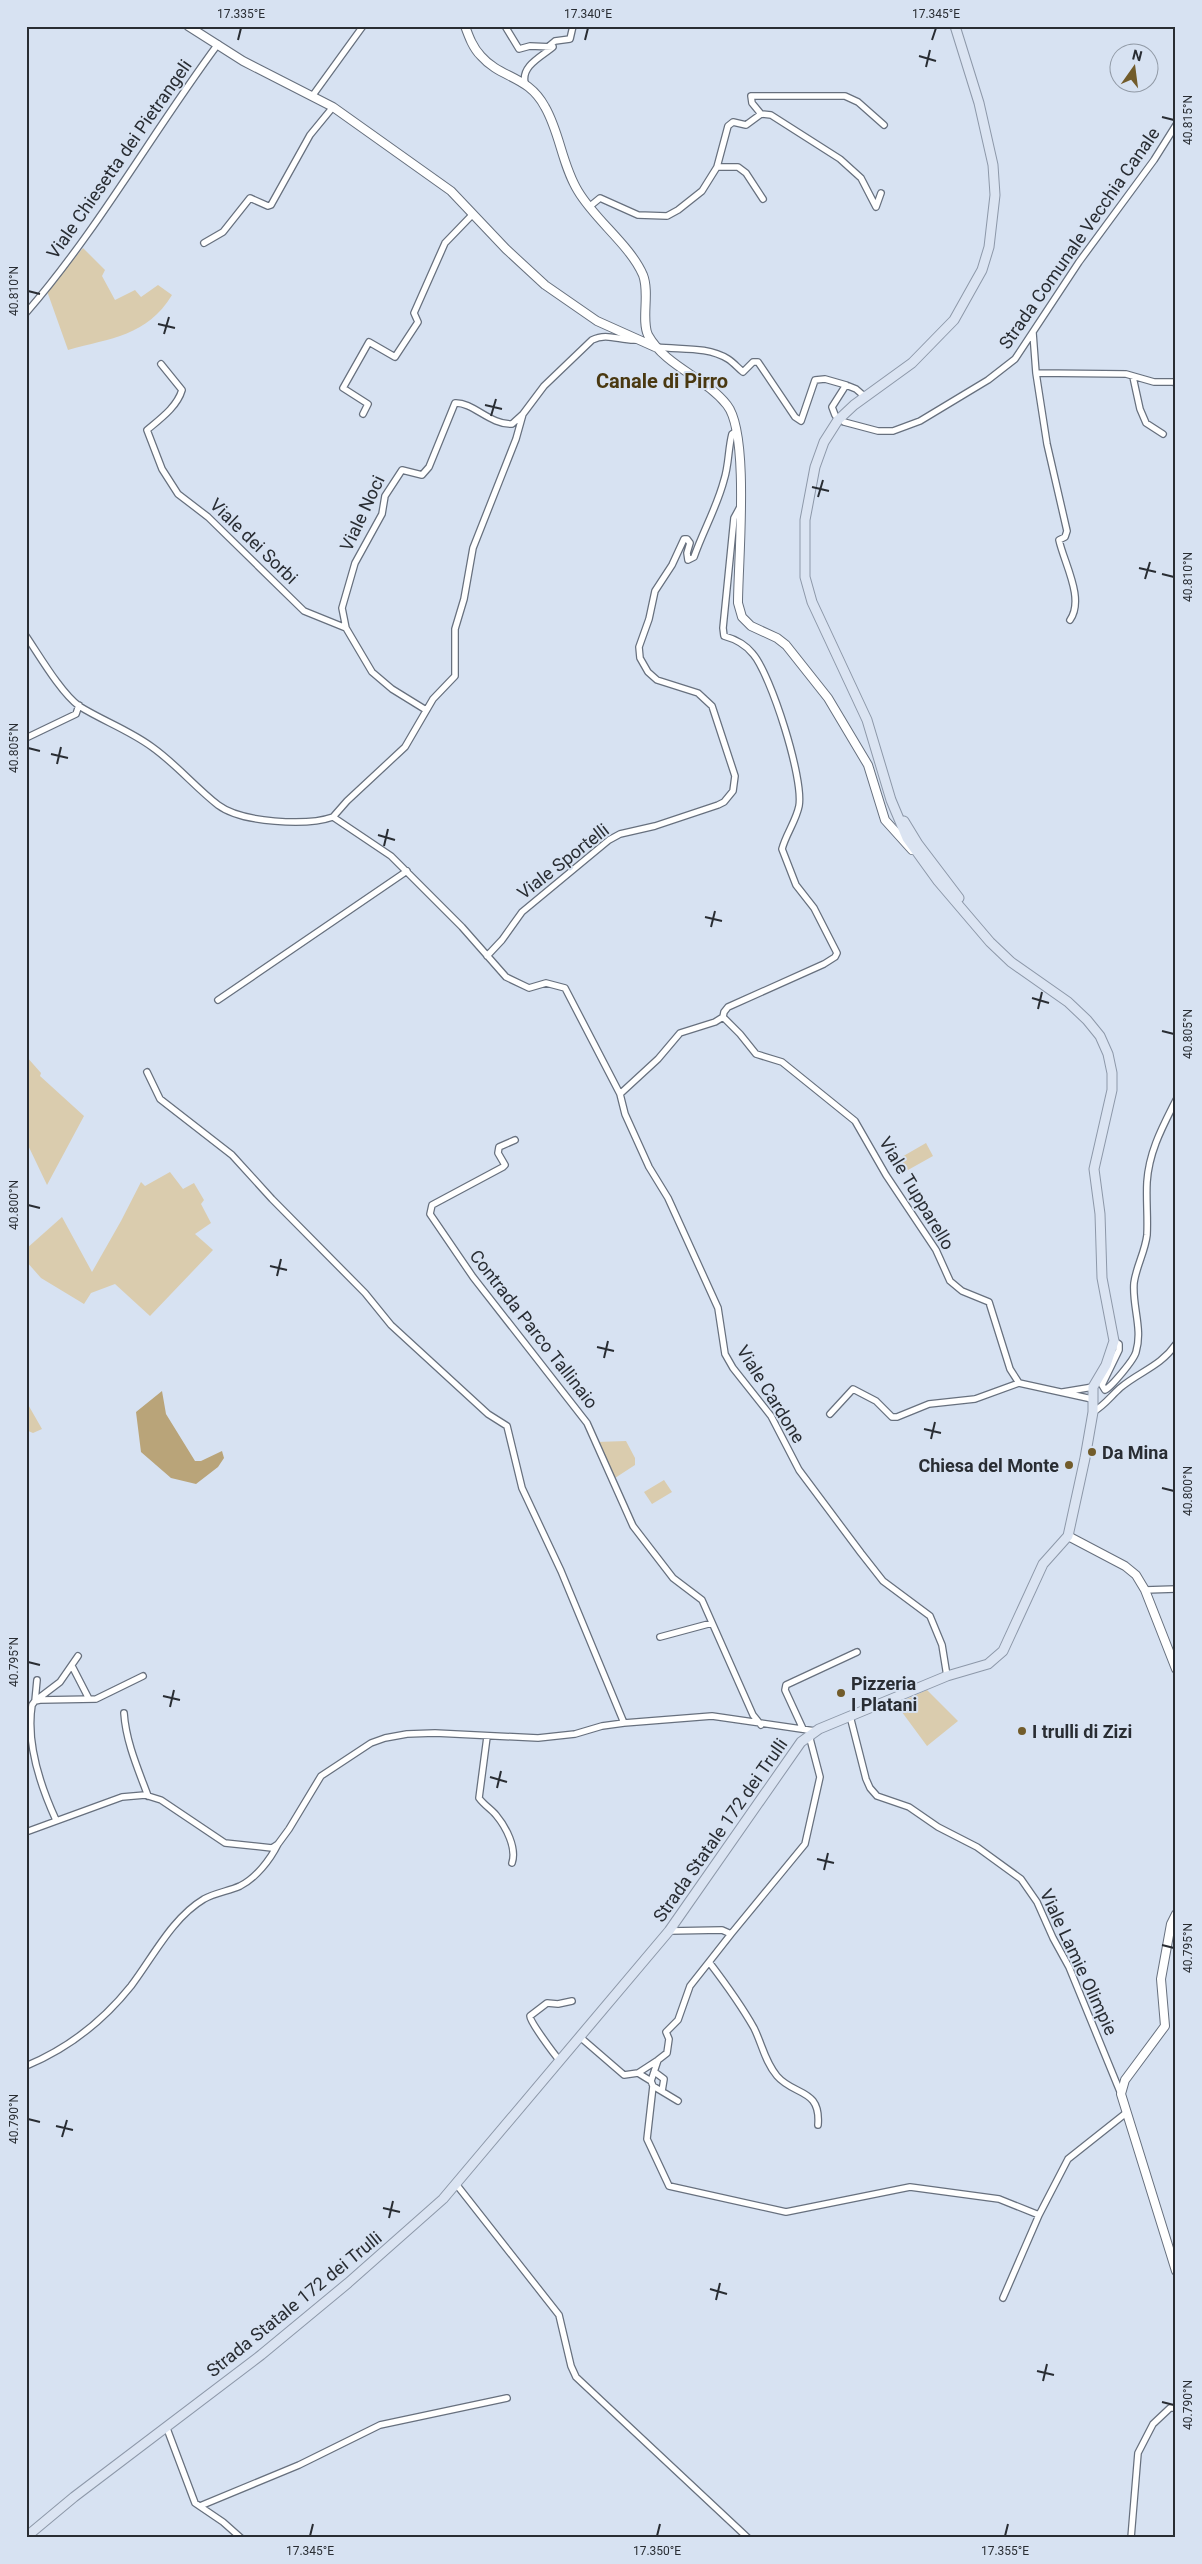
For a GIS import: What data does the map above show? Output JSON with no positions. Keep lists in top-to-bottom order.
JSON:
{
  "streets": {
    "main road": ["Strada Statale 172 dei Trulli"],
    "street": [
      "Viale Chiesetta dei Pietrangeli",
      "Strada Comunale Vecchia Canale",
      "Viale Noci",
      "Viale dei Sorbi",
      "Viale Sportelli",
      "Viale Tupparello",
      "Contrada Parco Tallinaio",
      "Viale Cardone",
      "Viale Lamie Olimpie"
    ]
  },
  "crossings": [
    ["Viale Noci", "Viale dei Sorbi"],
    ["Viale Sportelli", "Viale Cardone"],
    ["Viale Cardone", "Strada Statale 172 dei Trulli"],
    ["Strada Statale 172 dei Trulli", "Viale Lamie Olimpie"]
  ],
  "districts": ["Canale di Pirro"],
  "places": [
    "Da Mina",
    "Chiesa del Monte",
    "Pizzeria I Platani",
    "I trulli di Zizi"
  ],
  "north": "top",
  "coordinates": [
    "17.335°E",
    "17.340°E",
    "17.345°E",
    "40.815°N",
    "40.810°N",
    "40.805°N",
    "40.800°N",
    "40.795°N",
    "40.790°N",
    "17.350°E",
    "17.355°E"
  ]
}
